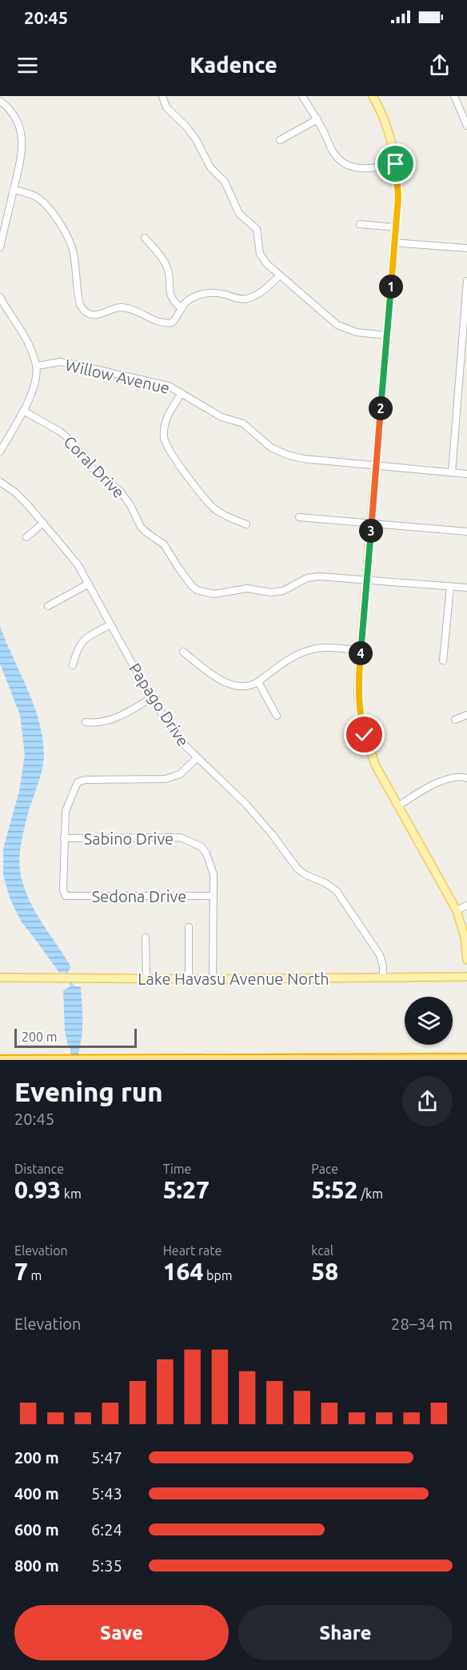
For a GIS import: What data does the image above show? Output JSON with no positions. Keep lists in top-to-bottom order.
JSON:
{
  "streets": {
    "main road": ["Lake Havasu Avenue North"],
    "street": [
      "Willow Avenue",
      "Coral Drive",
      "Papago Drive",
      "Sabino Drive",
      "Sedona Drive"
    ]
  },
  "crossings": [
    ["Papago Drive", "Lake Havasu Avenue North"],
    ["Sabino Drive", "Sedona Drive"],
    ["Sabino Drive", "Lake Havasu Avenue North"]
  ],
  "scale_bar": "200 m",
  "page": {
    "status": "20:45",
    "header": "Kadence",
    "pins": [
      "1",
      "2",
      "3",
      "4"
    ],
    "scale": "200 m",
    "heading": ["Evening run", "20:45"],
    "stats": [
      ["Distance", "0.93 km"],
      ["Time", "5:27"],
      ["Pace", "5:52 /km"],
      ["Elevation", "7 m"],
      ["Heart rate", "164 bpm"],
      ["kcal", "58"]
    ],
    "chart": ["Elevation", "28–34 m"],
    "list": [
      {
        "name": "200 m",
        "note": "5:47"
      },
      {
        "name": "400 m",
        "note": "5:43"
      },
      {
        "name": "600 m",
        "note": "6:24"
      },
      {
        "name": "800 m",
        "note": "5:35"
      }
    ],
    "buttons": ["Save", "Share"]
  }
}
